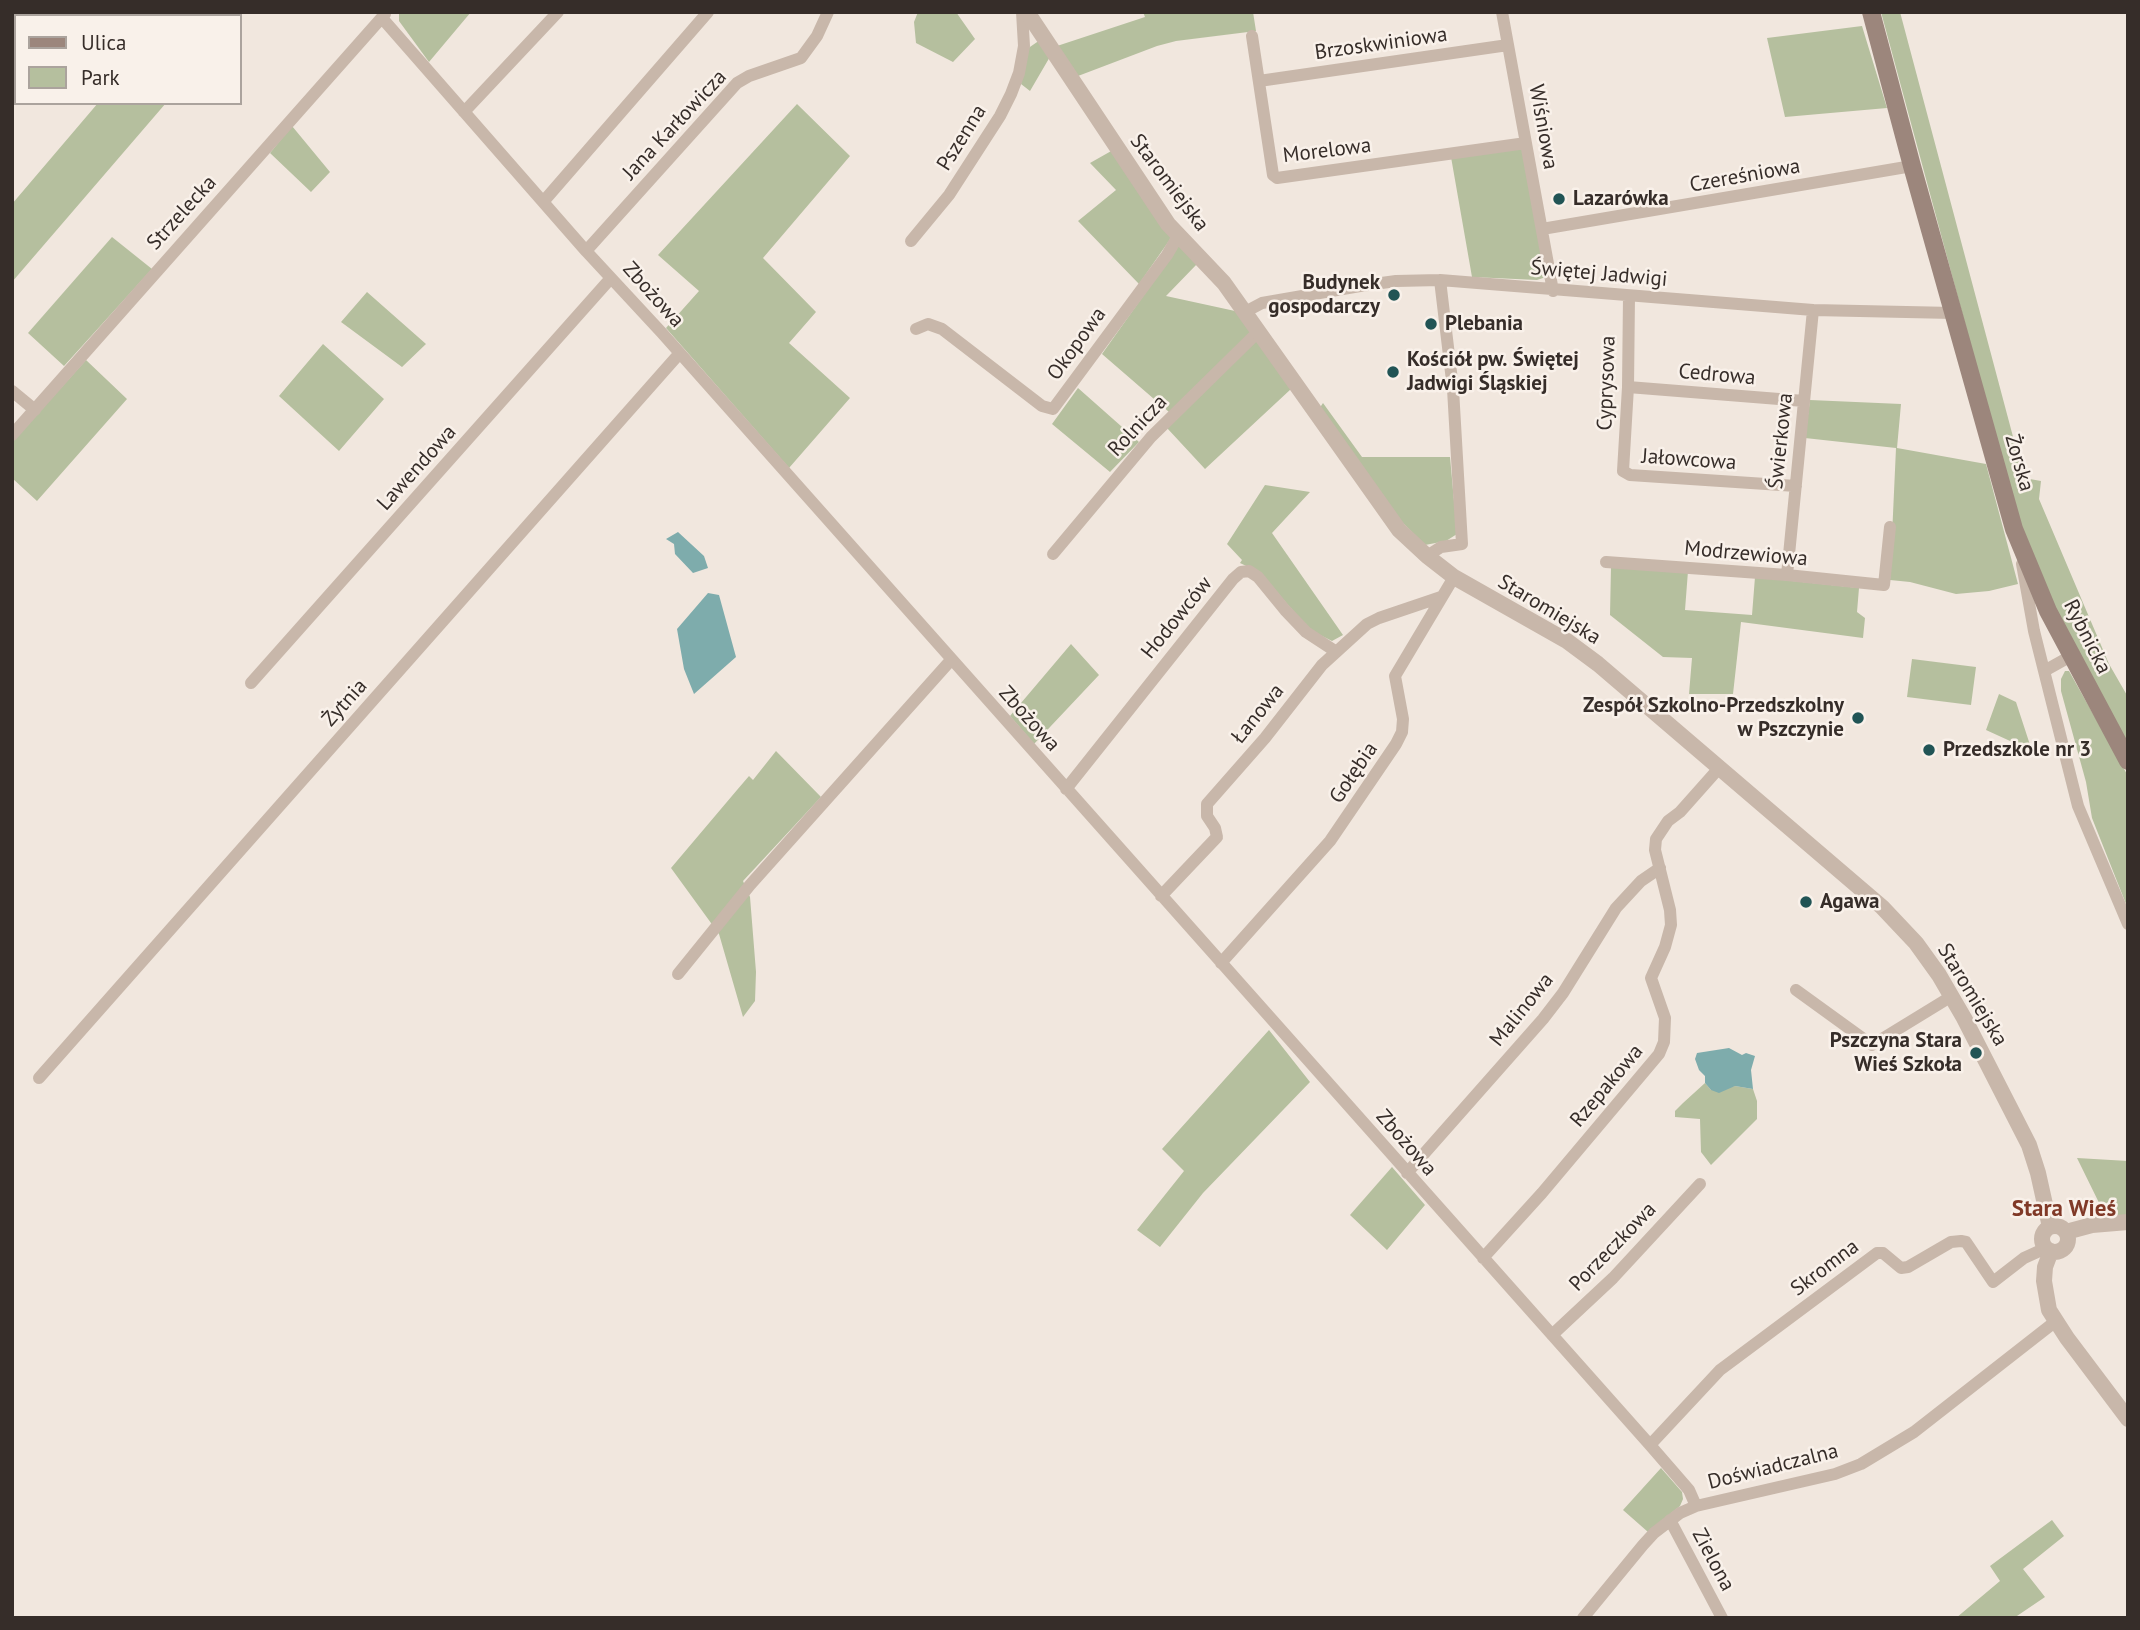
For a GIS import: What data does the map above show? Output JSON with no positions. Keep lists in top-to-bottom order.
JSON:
{
  "streets": {
    "main road": ["Żorska", "Rybnicka"],
    "street": [
      "Brzoskwiniowa",
      "Jana Karłowicza",
      "Wiśniowa",
      "Pszenna",
      "Morelowa",
      "Czereśniowa",
      "Staromiejska",
      "Strzelecka",
      "Świętej Jadwigi",
      "Zbożowa",
      "Okopowa",
      "Cedrowa",
      "Cyprysowa",
      "Rolnicza",
      "Świerkowa",
      "Jałowcowa",
      "Lawendowa",
      "Modrzewiowa",
      "Hodowców",
      "Żytnia",
      "Łanowa",
      "Gołębia",
      "Malinowa",
      "Rzepakowa",
      "Porzeczkowa",
      "Skromna",
      "Doświadczalna",
      "Zielona"
    ]
  },
  "crossings": [
    ["Brzoskwiniowa", "Wiśniowa"],
    ["Brzoskwiniowa", "Morelowa"],
    ["Jana Karłowicza", "Zbożowa"],
    ["Wiśniowa", "Morelowa"],
    ["Wiśniowa", "Czereśniowa"],
    ["Wiśniowa", "Świętej Jadwigi"],
    ["Czereśniowa", "Żorska"],
    ["Staromiejska", "Świętej Jadwigi"],
    ["Staromiejska", "Okopowa"],
    ["Staromiejska", "Rolnicza"],
    ["Staromiejska", "Gołębia"],
    ["Staromiejska", "Rzepakowa"],
    ["Strzelecka", "Zbożowa"],
    ["Świętej Jadwigi", "Cyprysowa"],
    ["Świętej Jadwigi", "Świerkowa"],
    ["Świętej Jadwigi", "Żorska"],
    ["Zbożowa", "Lawendowa"],
    ["Zbożowa", "Hodowców"],
    ["Zbożowa", "Żytnia"],
    ["Zbożowa", "Łanowa"],
    ["Zbożowa", "Gołębia"],
    ["Zbożowa", "Malinowa"],
    ["Zbożowa", "Rzepakowa"],
    ["Zbożowa", "Porzeczkowa"],
    ["Zbożowa", "Skromna"],
    ["Zbożowa", "Doświadczalna"],
    ["Cedrowa", "Cyprysowa"],
    ["Cedrowa", "Świerkowa"],
    ["Cyprysowa", "Jałowcowa"],
    ["Świerkowa", "Jałowcowa"],
    ["Świerkowa", "Modrzewiowa"],
    ["Żorska", "Rybnicka"],
    ["Hodowców", "Łanowa"],
    ["Łanowa", "Gołębia"],
    ["Malinowa", "Rzepakowa"],
    ["Doświadczalna", "Zielona"]
  ],
  "districts": ["Stara Wieś"],
  "places": [
    "Lazarówka",
    "Budynek gospodarczy",
    "Plebania",
    "Kościół pw. Świętej Jadwigi Śląskiej",
    "Zespół Szkolno-Przedszkolny w Pszczynie",
    "Przedszkole nr 3",
    "Agawa",
    "Pszczyna Stara Wieś Szkoła"
  ],
  "legend": ["Ulica", "Park"]
}
